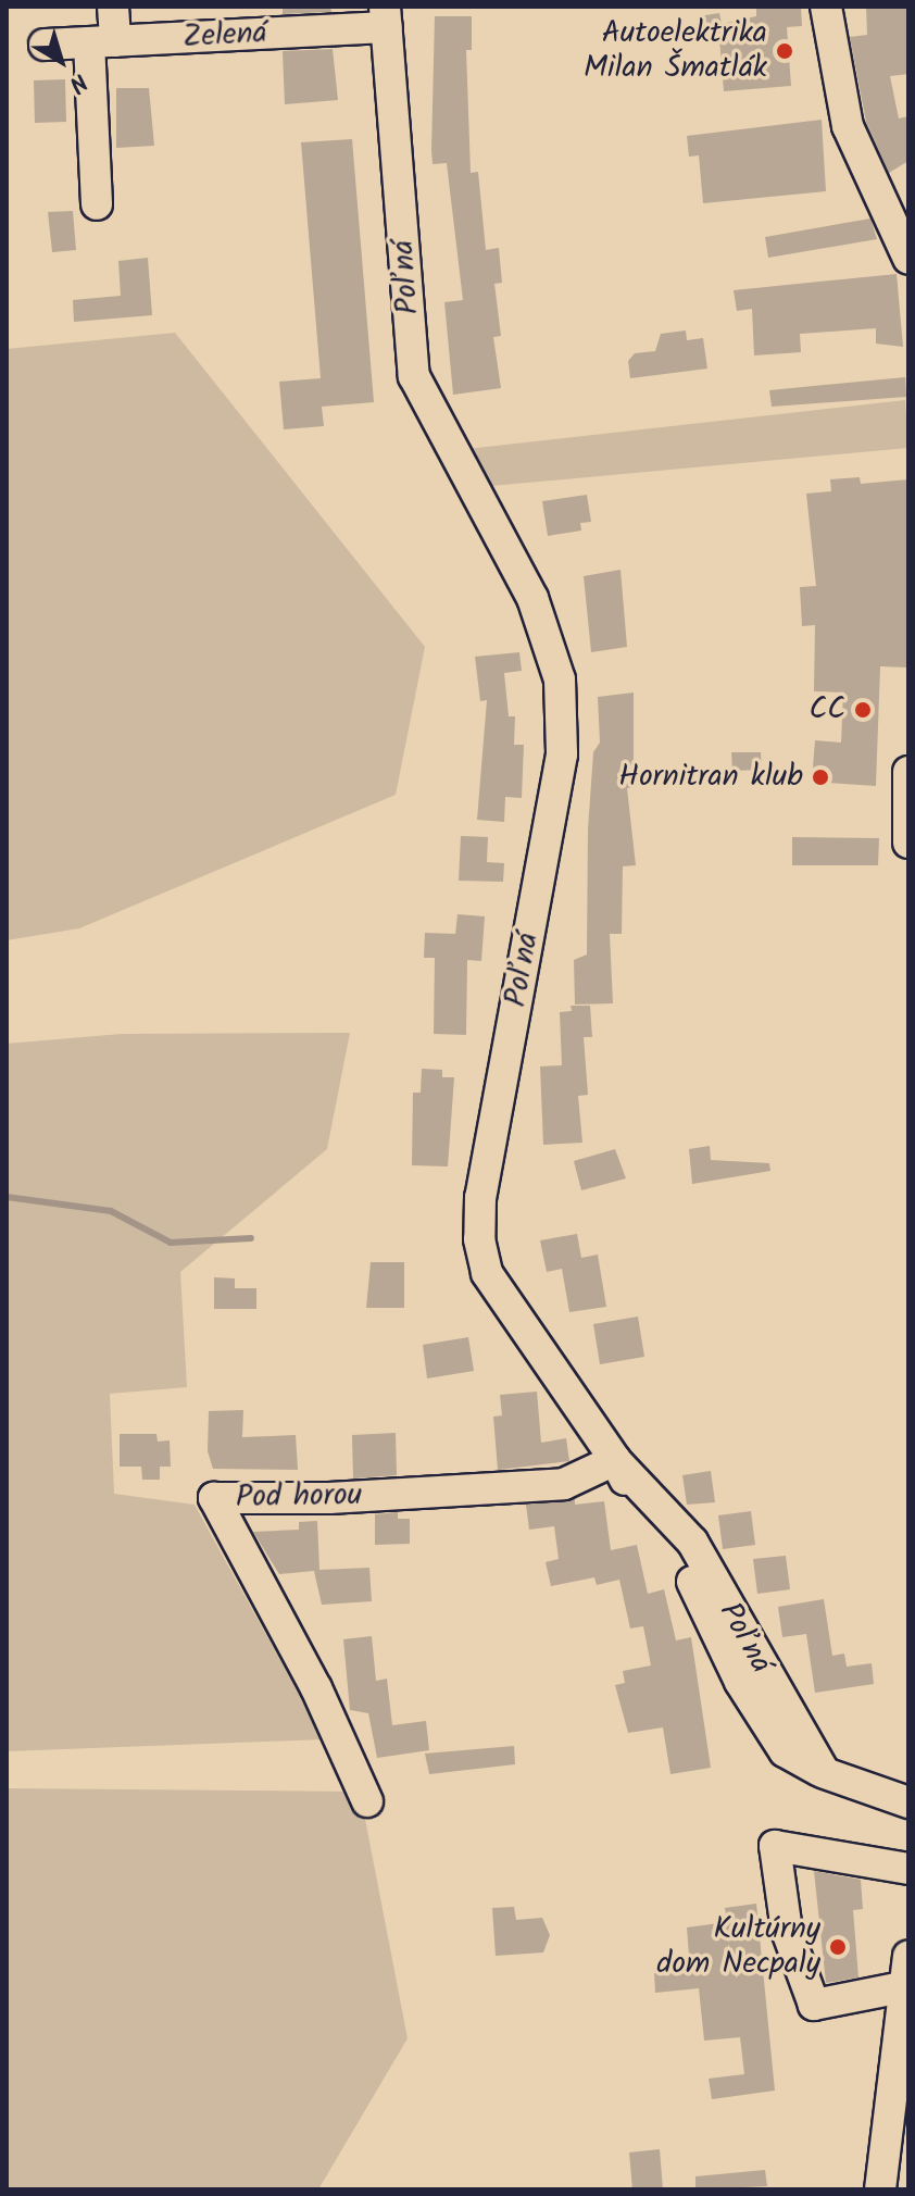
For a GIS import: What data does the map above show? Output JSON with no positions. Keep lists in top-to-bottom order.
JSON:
{
  "streets": {
    "street": ["Zelená", "Poľná", "Pod horou"]
  },
  "crossings": [
    ["Zelená", "Poľná"],
    ["Poľná", "Pod horou"]
  ],
  "places": [
    "Autoelektrika Milan Šmatlák",
    "CC",
    "Hornitran klub",
    "Kultúrny dom Necpaly"
  ],
  "north": "bottom right"
}
